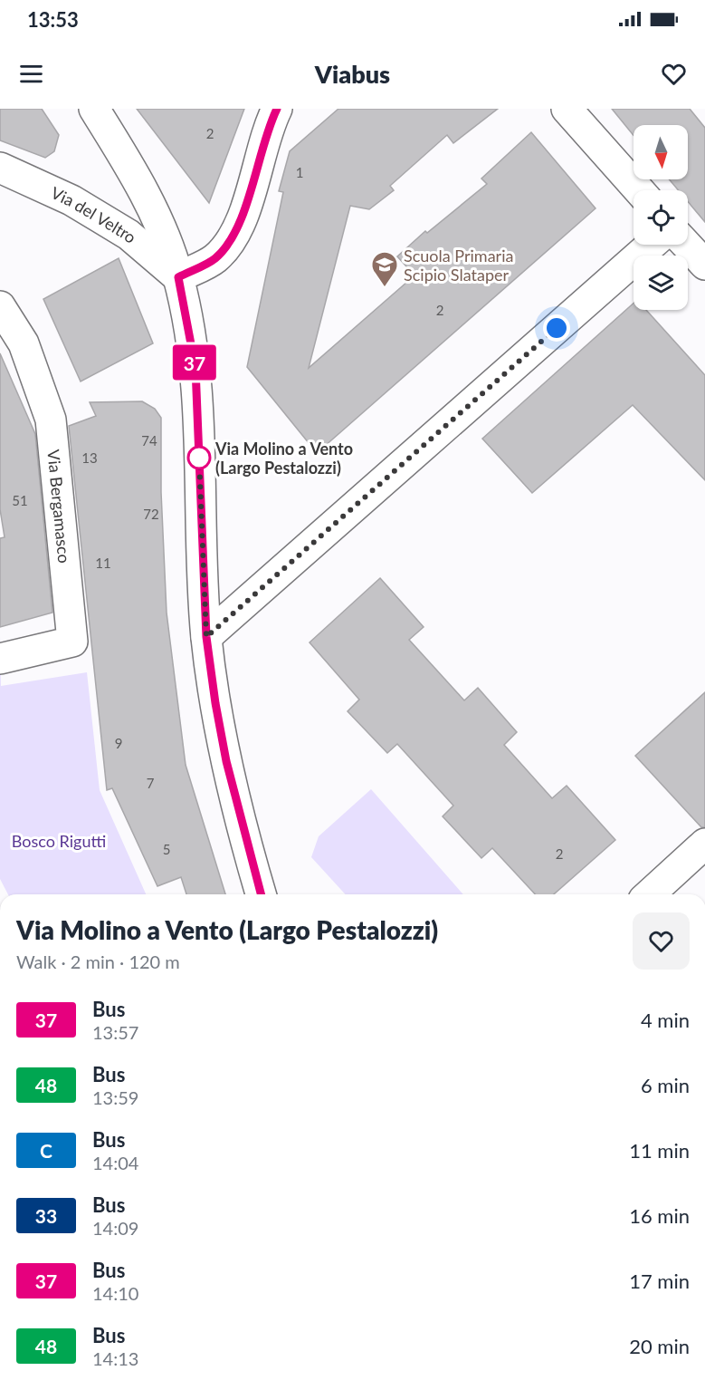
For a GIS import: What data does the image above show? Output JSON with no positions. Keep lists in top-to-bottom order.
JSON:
{
  "streets": {
    "street": ["Via del Veltro", "Via Bergamasco"]
  },
  "parks": ["Bosco Rigutti"],
  "places": {
    "school or university": ["Scuola Primaria Scipio Slataper"],
    "other": ["Via Molino a Vento (Largo Pestalozzi)"]
  },
  "lines": ["bus line 37"],
  "house_numbers": [
    "2",
    "1",
    "2",
    "74",
    "13",
    "51",
    "72",
    "11",
    "9",
    "7",
    "5",
    "2"
  ],
  "north": "bottom",
  "page": {
    "status": "13:53",
    "header": "Viabus",
    "on_map": "37",
    "heading": ["Via Molino a Vento (Largo Pestalozzi)", "Walk · 2 min · 120 m"],
    "list": [
      {
        "mark": "37",
        "name": "Bus",
        "note": "13:57",
        "value": "4 min"
      },
      {
        "mark": "48",
        "name": "Bus",
        "note": "13:59",
        "value": "6 min"
      },
      {
        "mark": "C",
        "name": "Bus",
        "note": "14:04",
        "value": "11 min"
      },
      {
        "mark": "33",
        "name": "Bus",
        "note": "14:09",
        "value": "16 min"
      },
      {
        "mark": "37",
        "name": "Bus",
        "note": "14:10",
        "value": "17 min"
      },
      {
        "mark": "48",
        "name": "Bus",
        "note": "14:13",
        "value": "20 min"
      }
    ]
  }
}
